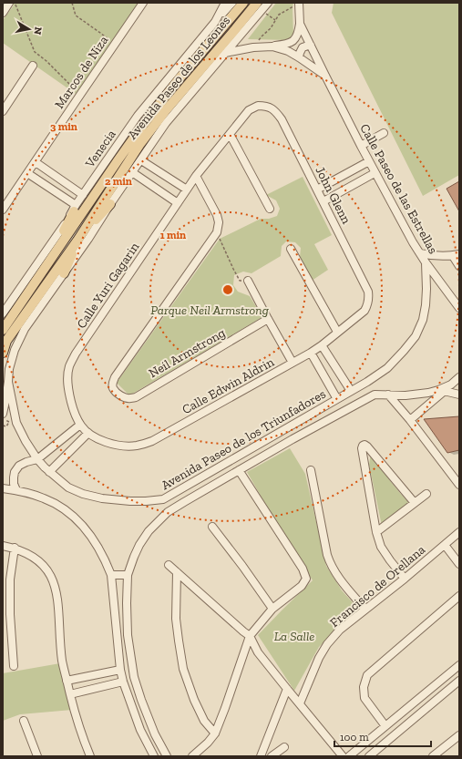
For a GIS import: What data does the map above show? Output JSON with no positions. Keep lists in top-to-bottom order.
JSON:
{
  "streets": {
    "main road": ["Avenida Paseo de los Leones"],
    "street": [
      "Marcos de Niza",
      "Venecia",
      "Calle Paseo de las Estrellas",
      "John Glenn",
      "Calle Yuri Gagarin",
      "Neil Armstrong",
      "Calle Edwin Aldrin",
      "Avenida Paseo de los Triunfadores",
      "Francisco de Orellana"
    ]
  },
  "crossings": [
    ["Calle Paseo de las Estrellas", "Avenida Paseo de los Triunfadores"],
    ["John Glenn", "Calle Yuri Gagarin"],
    ["John Glenn", "Calle Edwin Aldrin"],
    ["Calle Yuri Gagarin", "Calle Edwin Aldrin"]
  ],
  "parks": ["Parque Neil Armstrong", "La Salle"],
  "scale_bar": "100 m",
  "north": "right",
  "rings": ["3 min", "2 min", "1 min"]
}
